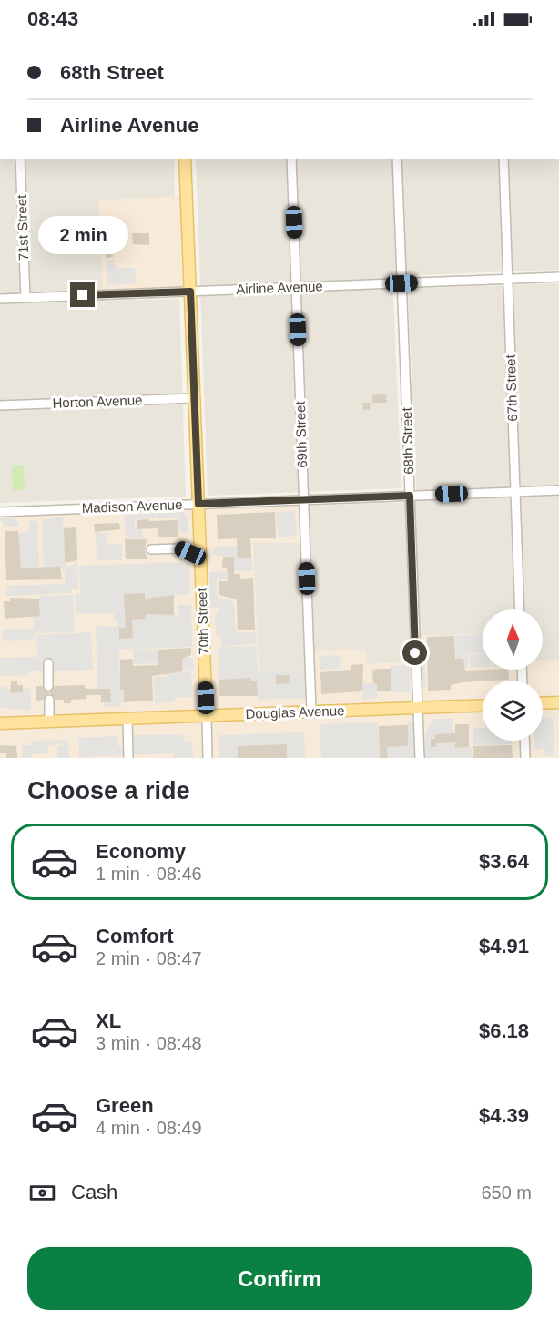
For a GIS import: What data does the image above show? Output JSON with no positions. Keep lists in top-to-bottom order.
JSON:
{
  "streets": {
    "main road": ["70th Street", "Douglas Avenue"],
    "street": [
      "71st Street",
      "Airline Avenue",
      "67th Street",
      "Horton Avenue",
      "69th Street",
      "68th Street",
      "Madison Avenue"
    ]
  },
  "crossings": [
    ["71st Street", "Airline Avenue"],
    ["Airline Avenue", "67th Street"],
    ["Airline Avenue", "69th Street"],
    ["Airline Avenue", "68th Street"],
    ["Airline Avenue", "70th Street"],
    ["67th Street", "Madison Avenue"],
    ["Horton Avenue", "70th Street"],
    ["69th Street", "Madison Avenue"],
    ["69th Street", "Douglas Avenue"],
    ["68th Street", "Madison Avenue"],
    ["68th Street", "Douglas Avenue"],
    ["Madison Avenue", "70th Street"],
    ["70th Street", "Douglas Avenue"]
  ],
  "north": "top",
  "page": {
    "status": "08:43",
    "banner": ["68th Street", "Airline Avenue"],
    "bubble": "2 min",
    "heading": "Choose a ride",
    "list": [
      {
        "name": "Economy",
        "note": "1 min · 08:46",
        "value": "$3.64"
      },
      {
        "name": "Comfort",
        "note": "2 min · 08:47",
        "value": "$4.91"
      },
      {
        "name": "XL",
        "note": "3 min · 08:48",
        "value": "$6.18"
      },
      {
        "name": "Green",
        "note": "4 min · 08:49",
        "value": "$4.39"
      }
    ],
    "pay": ["Cash", "650 m"],
    "buttons": "Confirm"
  }
}
